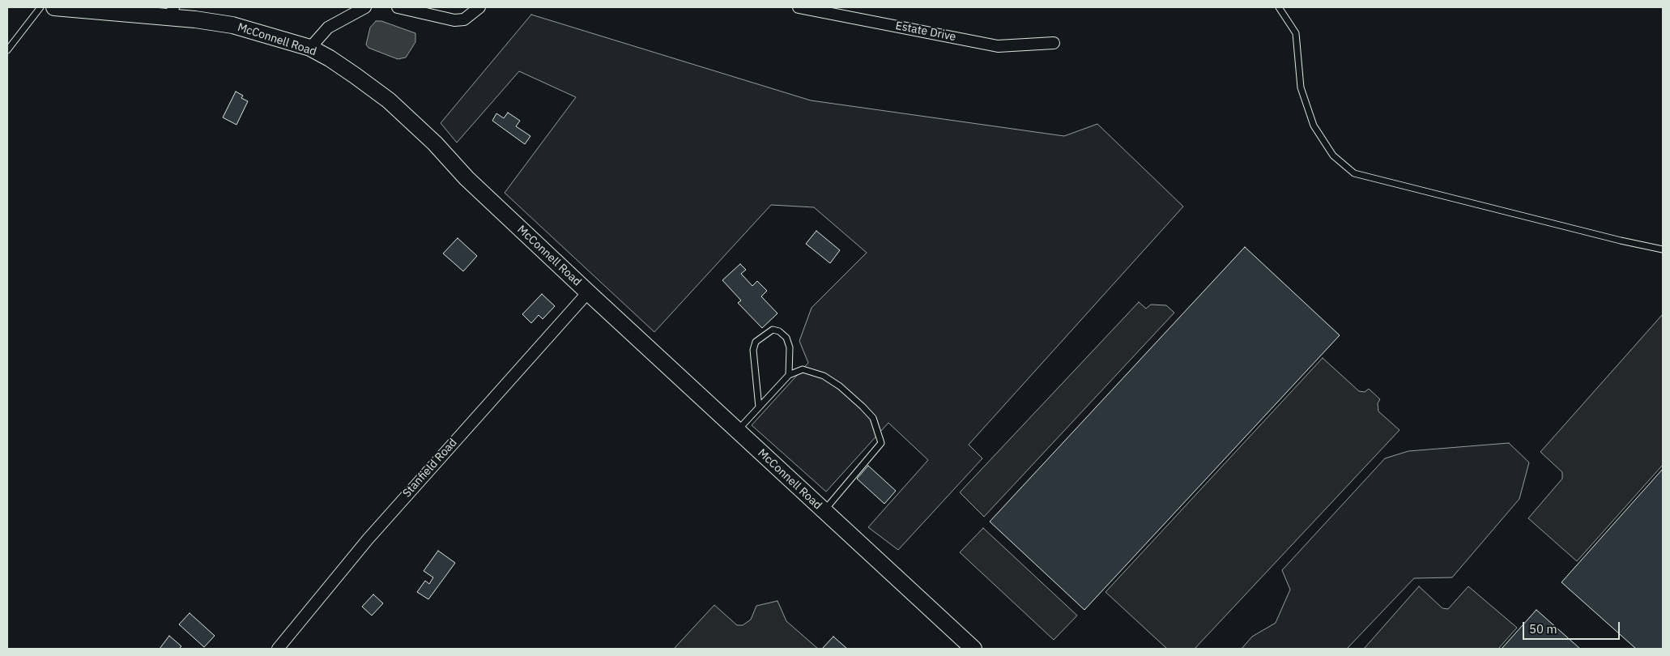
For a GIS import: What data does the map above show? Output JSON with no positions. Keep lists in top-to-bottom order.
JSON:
{
  "streets": {
    "street": ["Estate Drive", "McConnell Road", "Stanfield Road"]
  },
  "crossings": [
    ["McConnell Road", "Stanfield Road"]
  ],
  "scale_bar": "50 m"
}
